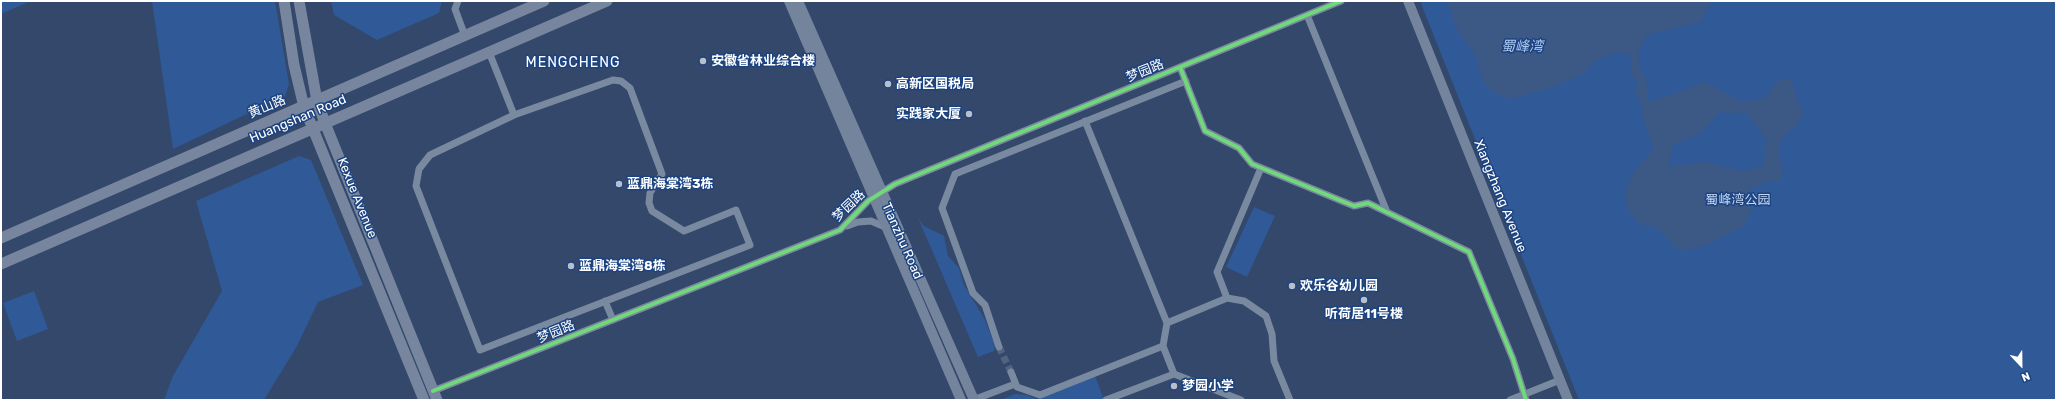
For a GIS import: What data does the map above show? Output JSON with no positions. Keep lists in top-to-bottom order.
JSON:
{
  "streets": {
    "main road": ["黄山路", "Huangshan Road", "Kexue Avenue"],
    "street": ["梦园路", "Xiangzhang Avenue", "Tianzhu Road"]
  },
  "crossings": [
    ["梦园路", "Kexue Avenue"],
    ["梦园路", "Tianzhu Road"],
    ["黄山路", "Kexue Avenue"],
    ["Huangshan Road", "Kexue Avenue"]
  ],
  "districts": ["MENGCHENG"],
  "water": ["蜀峰湾"],
  "parks": ["蜀峰湾公园"],
  "places": [
    "安徽省林业综合楼",
    "高新区国税局",
    "实践家大厦",
    "蓝鼎海棠湾3栋",
    "蓝鼎海棠湾8栋",
    "欢乐谷幼儿园",
    "听荷居11号楼",
    "梦园小学"
  ],
  "north": "bottom"
}
